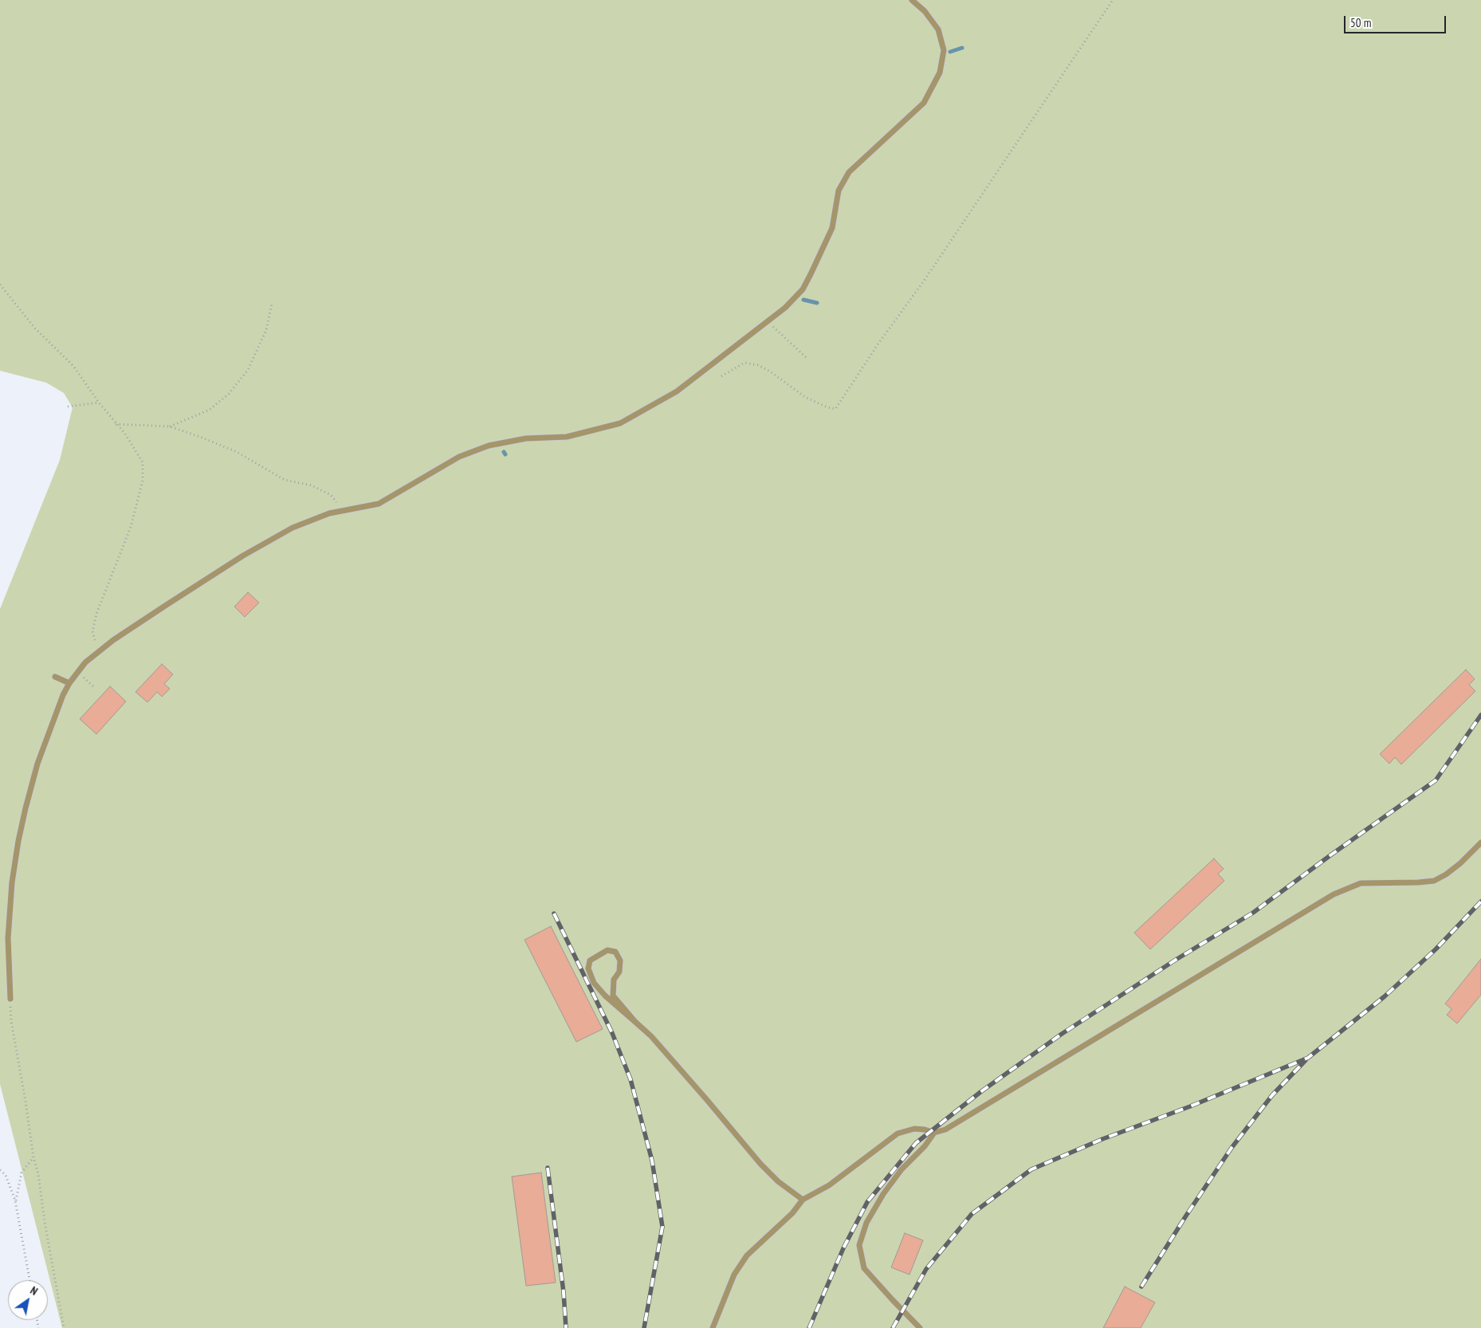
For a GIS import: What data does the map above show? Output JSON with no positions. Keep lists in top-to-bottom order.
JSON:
{
  "scale_bar": "50 m",
  "north": "top right"
}
